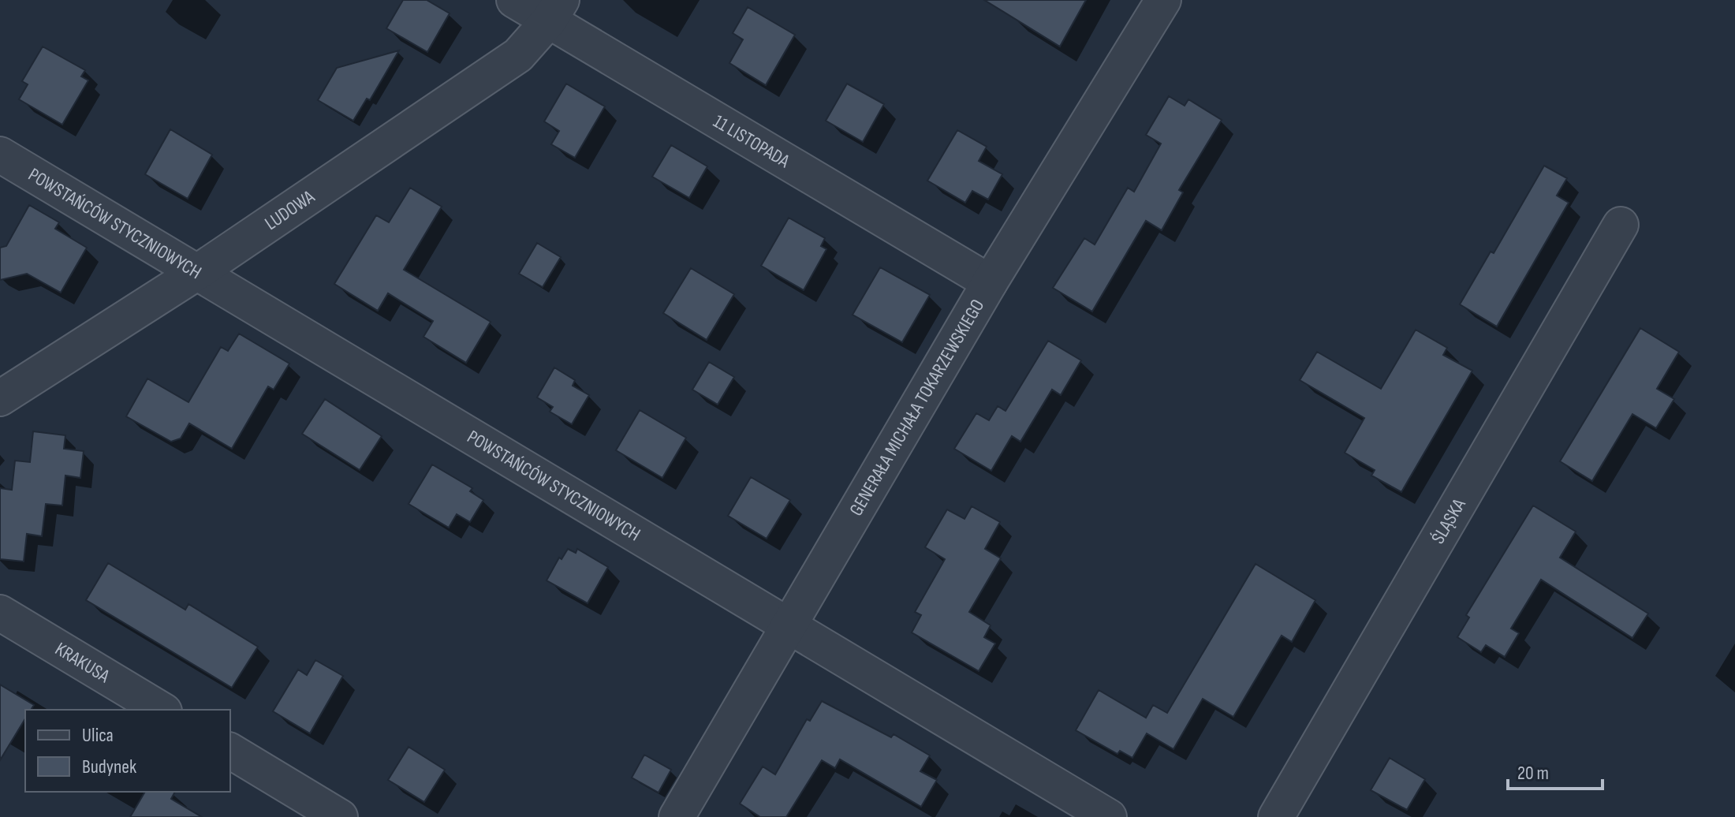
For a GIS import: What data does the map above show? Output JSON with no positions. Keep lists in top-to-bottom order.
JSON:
{
  "streets": {
    "street": [
      "11 LISTOPADA",
      "LUDOWA",
      "POWSTAŃCÓW STYCZNIOWYCH",
      "GENERAŁA MICHAŁA TOKARZEWSKIEGO",
      "ŚLĄSKA",
      "KRAKUSA"
    ]
  },
  "crossings": [
    ["11 LISTOPADA", "LUDOWA"],
    ["11 LISTOPADA", "GENERAŁA MICHAŁA TOKARZEWSKIEGO"],
    ["LUDOWA", "POWSTAŃCÓW STYCZNIOWYCH"],
    ["POWSTAŃCÓW STYCZNIOWYCH", "GENERAŁA MICHAŁA TOKARZEWSKIEGO"]
  ],
  "legend": ["Ulica", "Budynek"],
  "scale_bar": "20 m"
}
